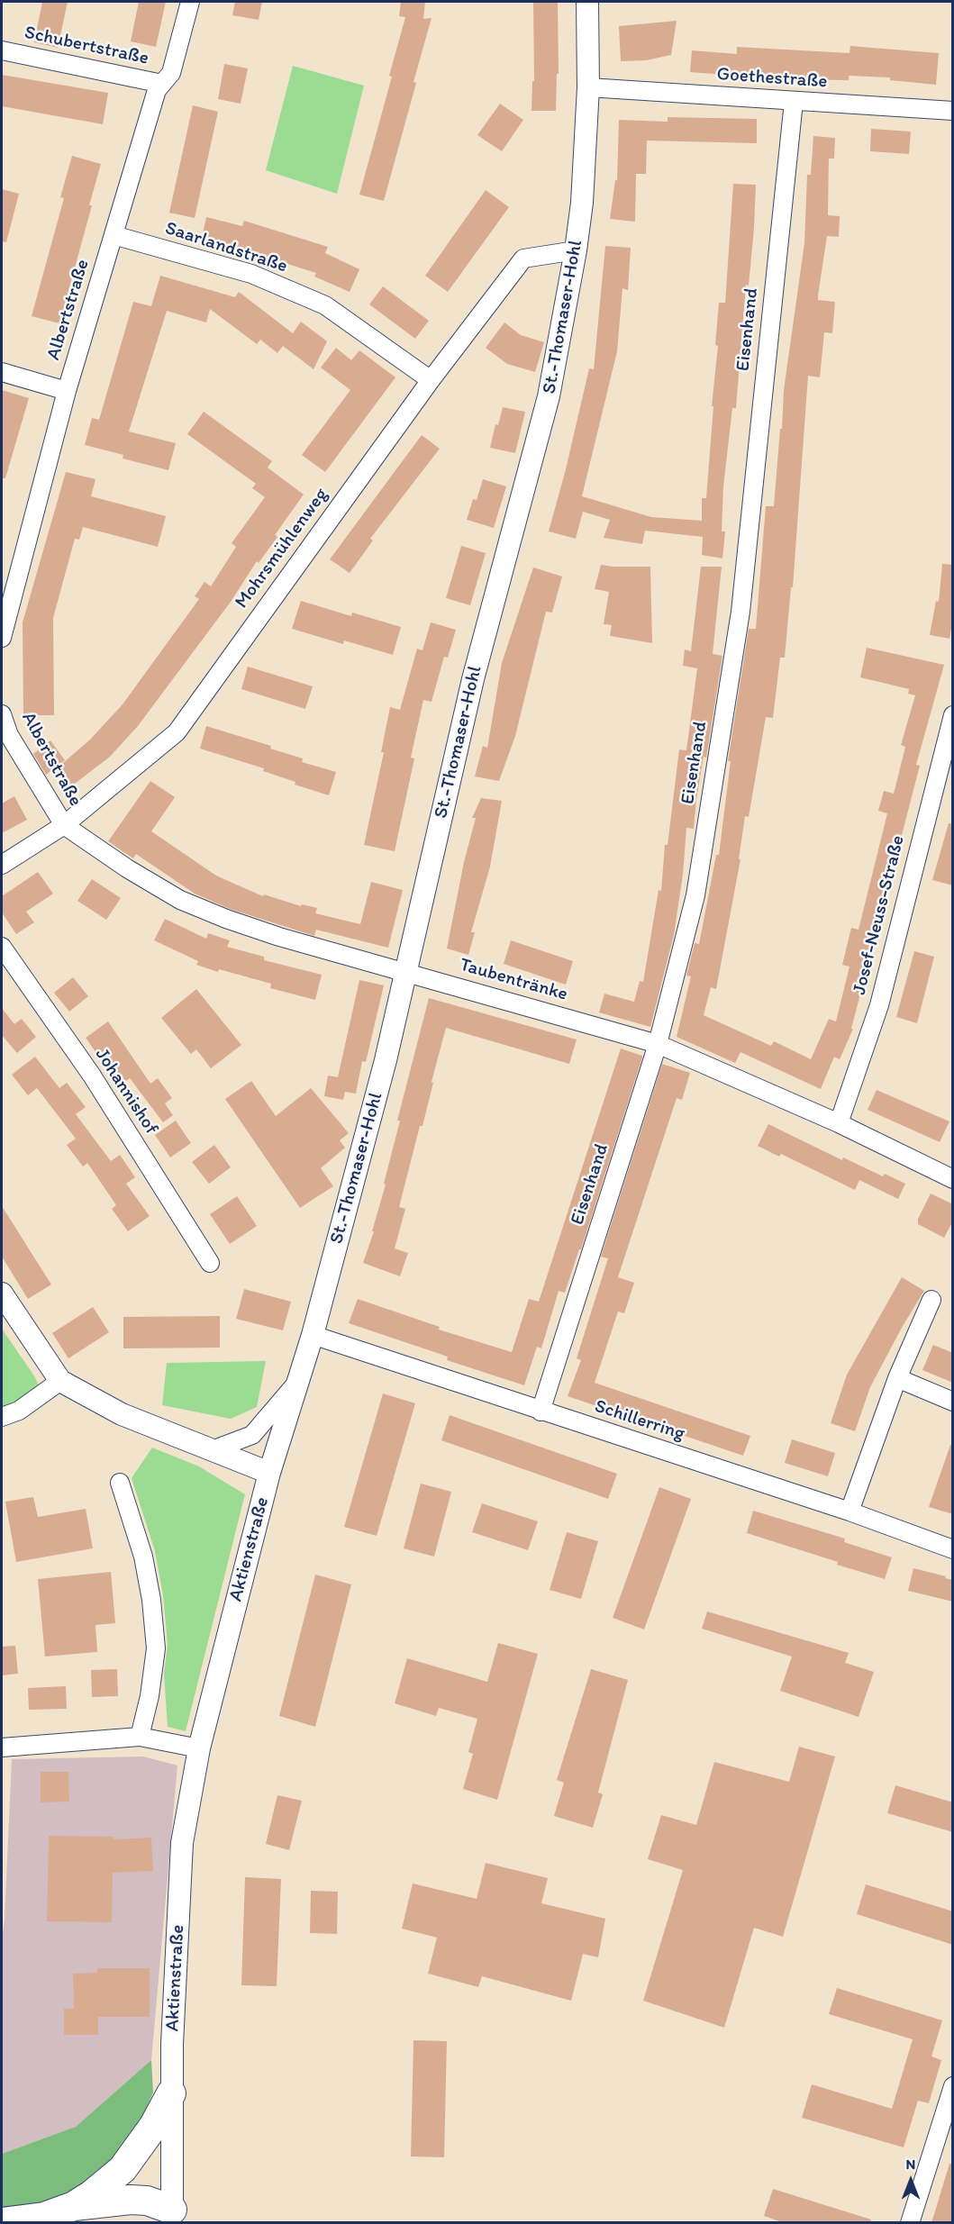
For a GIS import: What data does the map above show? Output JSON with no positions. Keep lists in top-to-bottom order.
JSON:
{
  "streets": {
    "street": [
      "Schubertstraße",
      "Goethestraße",
      "Saarlandstraße",
      "Albertstraße",
      "St.-Thomaser-Hohl",
      "Eisenhand",
      "Mohrsmühlenweg",
      "Josef-Neuss-Straße",
      "Taubentränke",
      "Johannishof",
      "Schillerring",
      "Aktienstraße"
    ]
  },
  "crossings": [
    ["Schubertstraße", "Albertstraße"],
    ["Goethestraße", "St.-Thomaser-Hohl"],
    ["Goethestraße", "Eisenhand"],
    ["Saarlandstraße", "Albertstraße"],
    ["Saarlandstraße", "Mohrsmühlenweg"],
    ["Albertstraße", "Mohrsmühlenweg"],
    ["Albertstraße", "Taubentränke"],
    ["St.-Thomaser-Hohl", "Mohrsmühlenweg"],
    ["St.-Thomaser-Hohl", "Taubentränke"],
    ["St.-Thomaser-Hohl", "Schillerring"],
    ["St.-Thomaser-Hohl", "Aktienstraße"],
    ["Eisenhand", "Taubentränke"],
    ["Eisenhand", "Schillerring"],
    ["Mohrsmühlenweg", "Taubentränke"],
    ["Josef-Neuss-Straße", "Taubentränke"]
  ],
  "north": "top"
}
